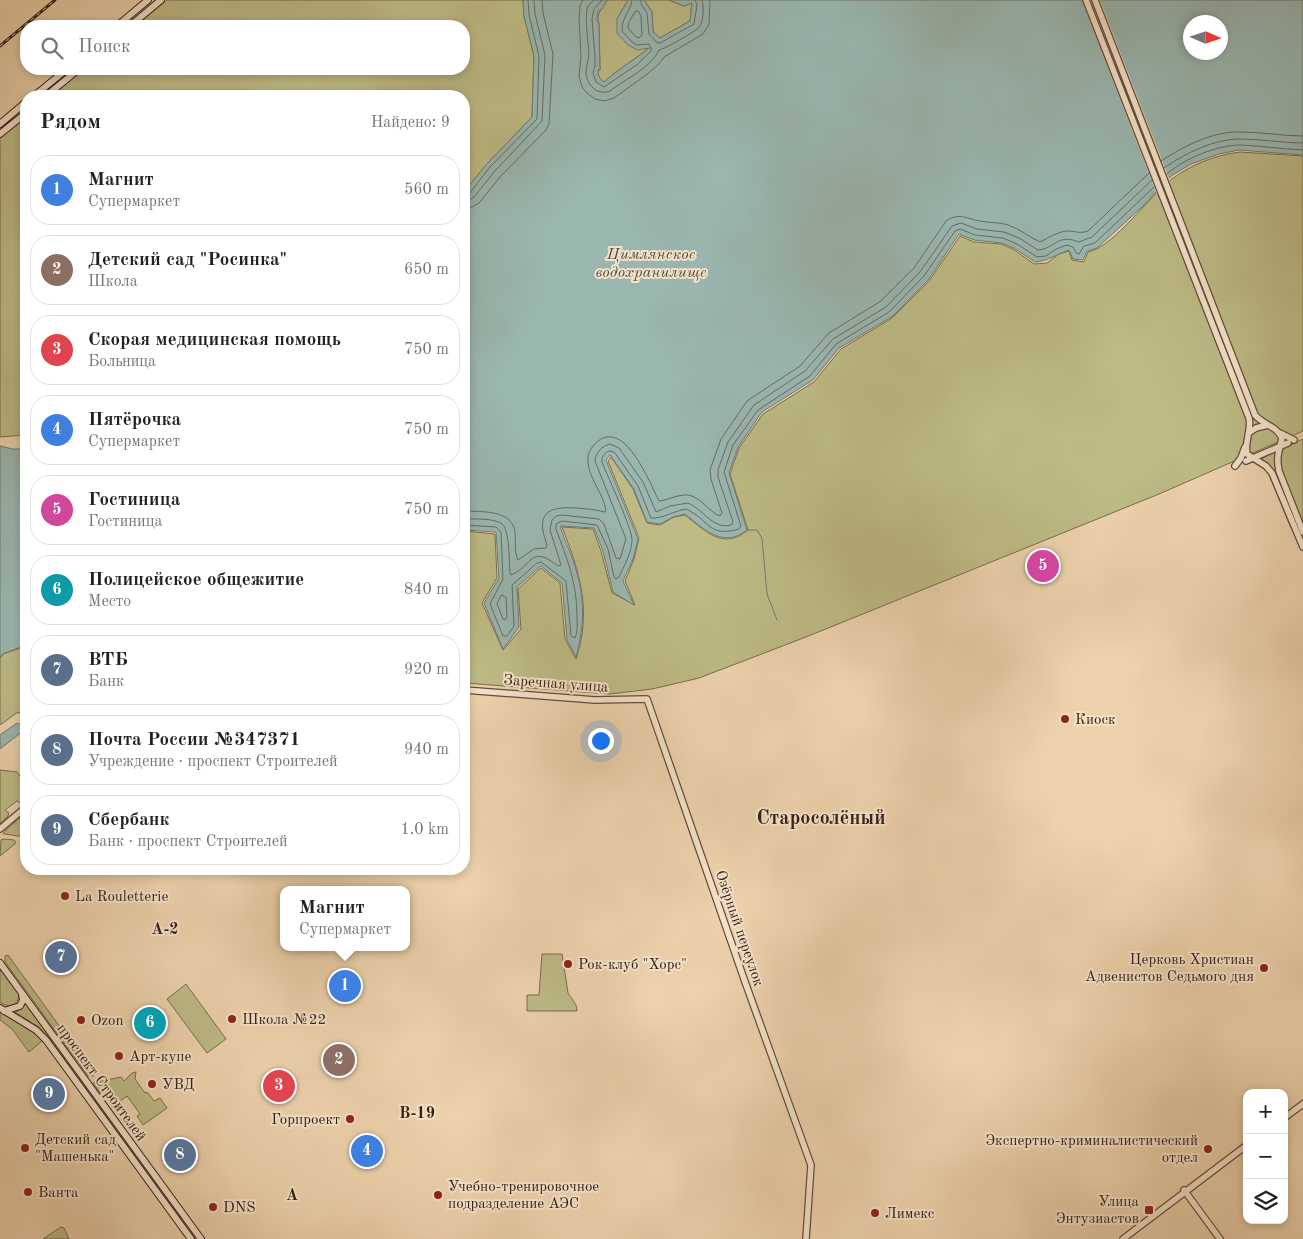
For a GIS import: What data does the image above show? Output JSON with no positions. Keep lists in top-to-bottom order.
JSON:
{
  "streets": {
    "main road": ["проспект Строителей"],
    "street": ["Заречная улица", "Озёрный переулок"]
  },
  "crossings": [
    ["Заречная улица", "Озёрный переулок"]
  ],
  "districts": [
    "Староcолёный",
    "А-2",
    "В-19",
    "А"
  ],
  "water": ["Цимлянское водохранилище"],
  "places": {
    "other": [
      "Киоск",
      "La Rouletterie",
      "Рок-клуб \"Хорс\"",
      "Церковь Христиан Адвенистов Седьмого дня",
      "Школа №22",
      "Ozon",
      "Арт-купе",
      "УВД",
      "Горпроект",
      "Детский сад \"Машенька\"",
      "Экспертно-криминалистический отдел",
      "Ванта",
      "Учебно-тренировочное подразделение АЭС",
      "DNS",
      "Лимекс"
    ],
    "transit": ["Улица Энтузиастов"]
  },
  "north": "right",
  "page": {
    "search": "Поиск",
    "heading": ["Рядом", "Найдено: 9"],
    "list": [
      {
        "mark": "1",
        "name": "Магнит",
        "note": "Супермаркет",
        "value": "560 m"
      },
      {
        "mark": "2",
        "name": "Детский сад \"Росинка\"",
        "note": "Школа",
        "value": "650 m"
      },
      {
        "mark": "3",
        "name": "Скорая медицинская помощь",
        "note": "Больница",
        "value": "750 m"
      },
      {
        "mark": "4",
        "name": "Пятёрочка",
        "note": "Супермаркет",
        "value": "750 m"
      },
      {
        "mark": "5",
        "name": "Гостиница",
        "note": "Гостиница",
        "value": "750 m"
      },
      {
        "mark": "6",
        "name": "Полицейское общежитие",
        "note": "Место",
        "value": "840 m"
      },
      {
        "mark": "7",
        "name": "ВТБ",
        "note": "Банк",
        "value": "920 m"
      },
      {
        "mark": "8",
        "name": "Почта России №347371",
        "note": "Учреждение · проспект Строителей",
        "value": "940 m"
      },
      {
        "mark": "9",
        "name": "Сбербанк",
        "note": "Банк · проспект Строителей",
        "value": "1.0 km"
      }
    ],
    "pins": [
      "5",
      "7",
      "1",
      "6",
      "2",
      "3",
      "9",
      "4",
      "8"
    ],
    "popup": ["Магнит", "Супермаркет"],
    "map_buttons": ["+", "−"]
  }
}
